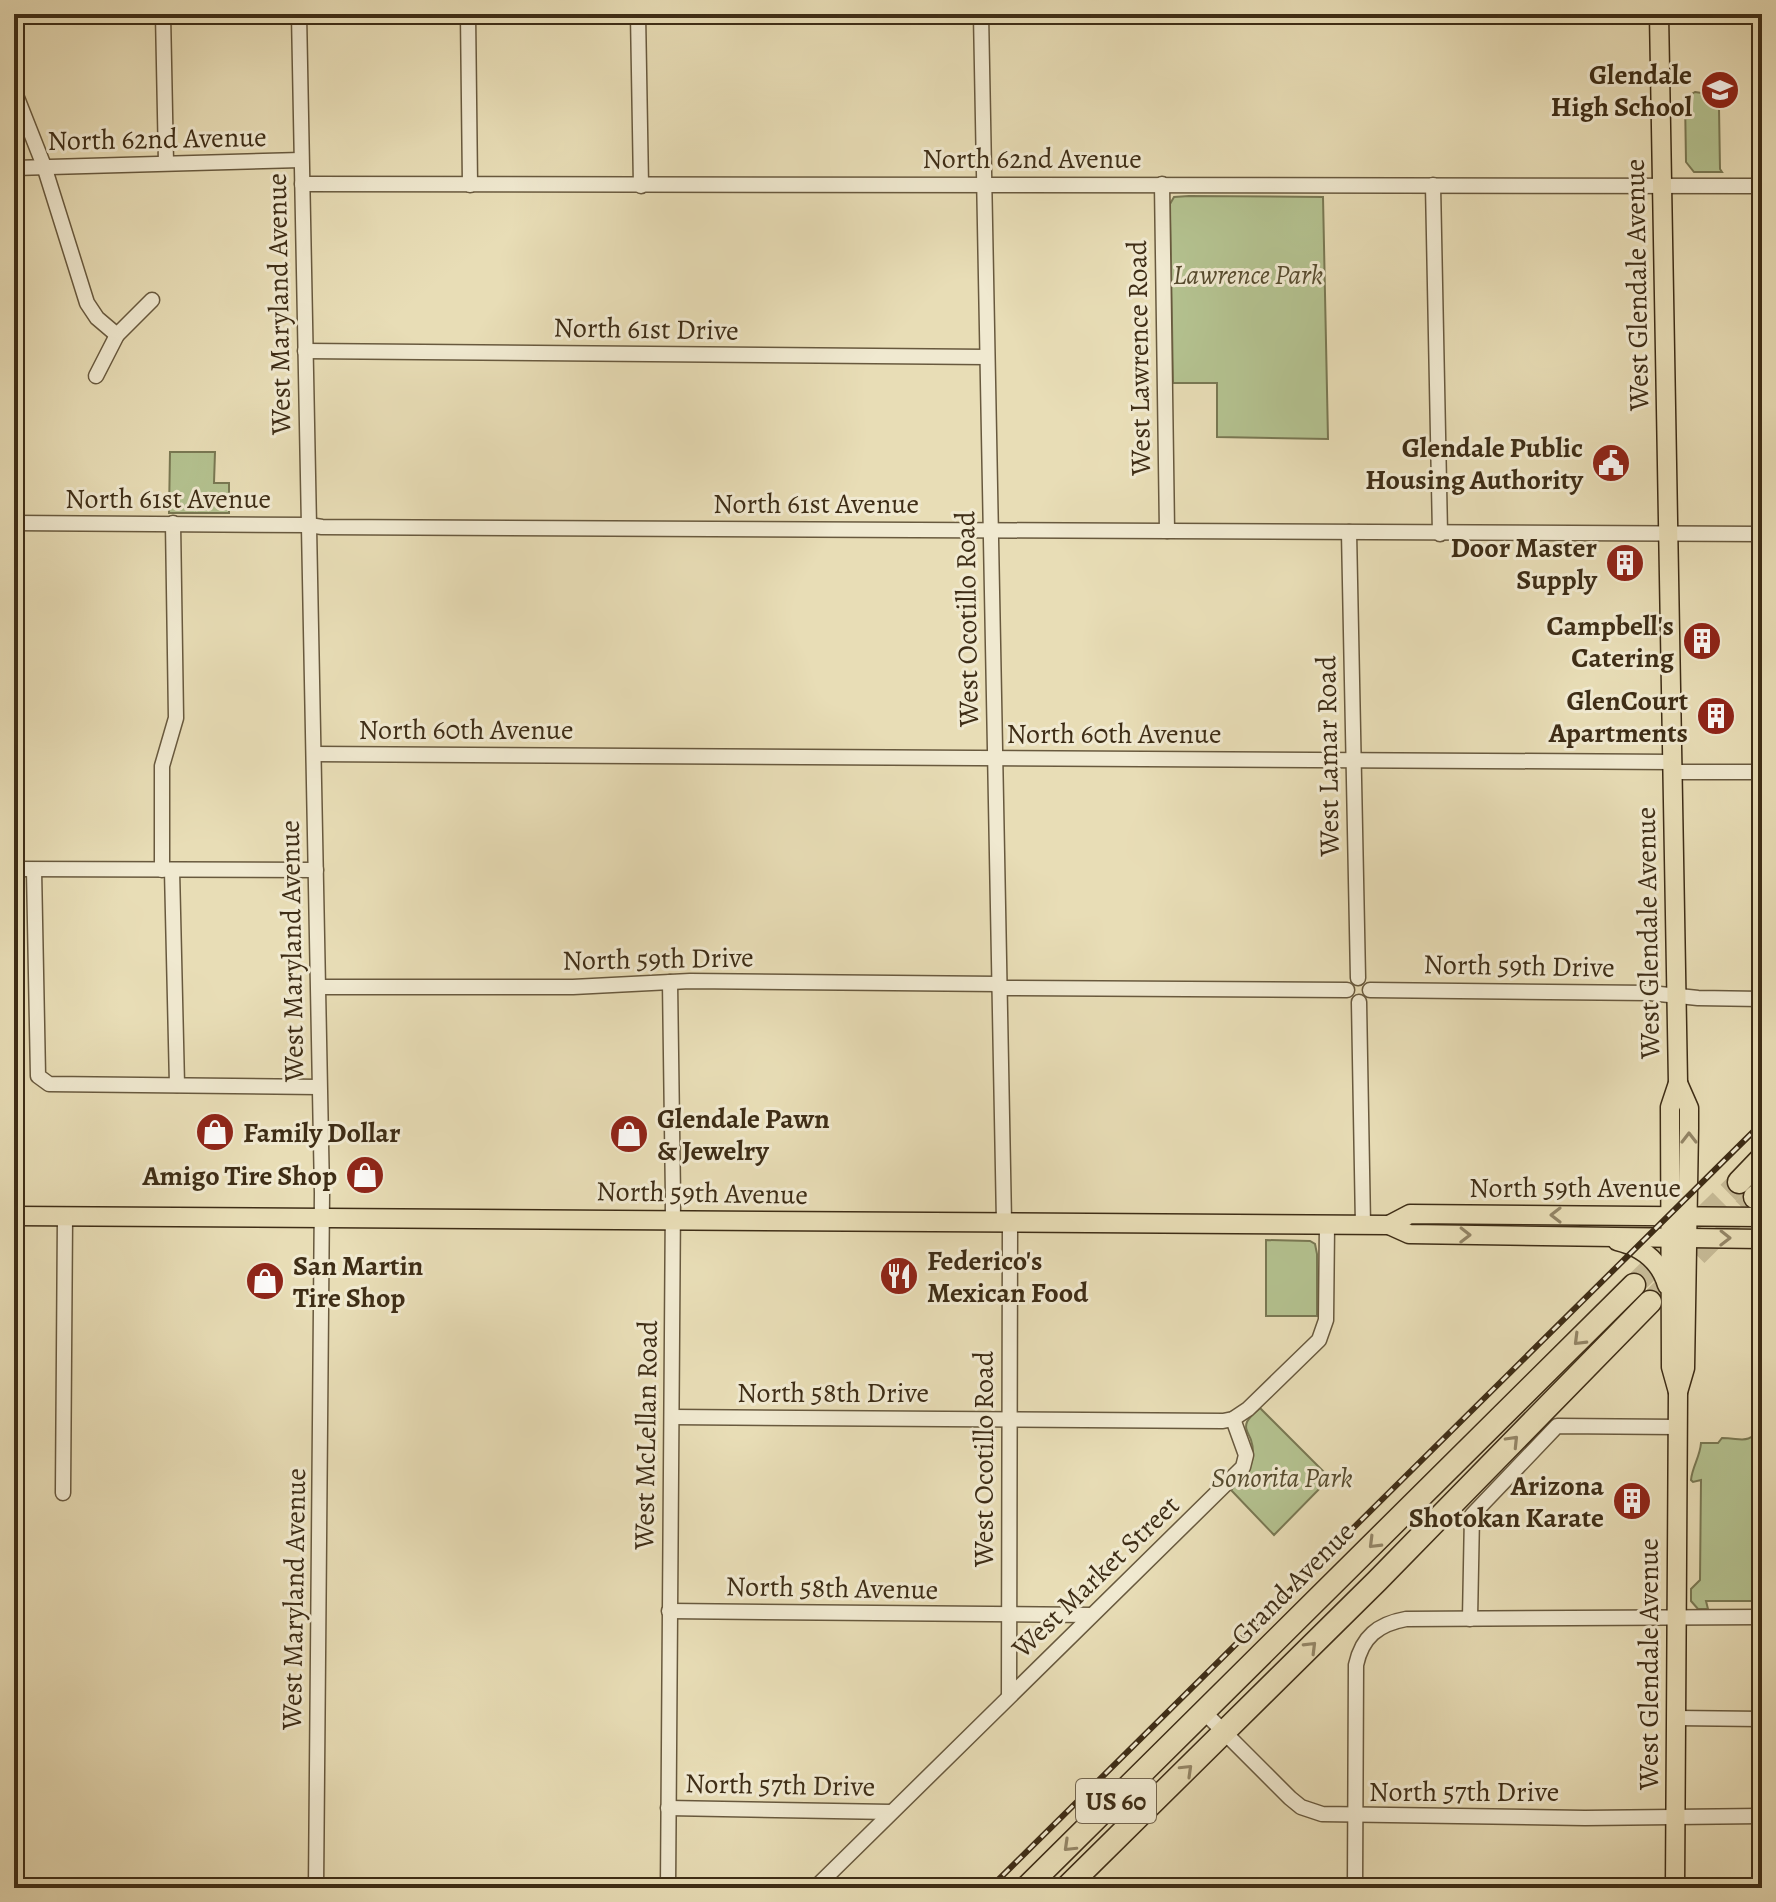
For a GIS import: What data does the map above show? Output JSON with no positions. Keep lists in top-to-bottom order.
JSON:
{
  "streets": {
    "highway": ["Grand Avenue", "US 60"],
    "main road": ["West Glendale Avenue", "North 59th Avenue"],
    "street": [
      "North 62nd Avenue",
      "West Maryland Avenue",
      "North 61st Drive",
      "West Lawrence Road",
      "North 61st Avenue",
      "West Ocotillo Road",
      "North 60th Avenue",
      "West Lamar Road",
      "North 59th Drive",
      "North 58th Drive",
      "West McLellan Road",
      "West Market Street",
      "North 58th Avenue",
      "North 57th Drive"
    ]
  },
  "crossings": [
    ["North 62nd Avenue", "West Glendale Avenue"],
    ["North 62nd Avenue", "West Maryland Avenue"],
    ["North 62nd Avenue", "West Lawrence Road"],
    ["North 62nd Avenue", "West Ocotillo Road"],
    ["West Glendale Avenue", "North 61st Avenue"],
    ["West Glendale Avenue", "North 60th Avenue"],
    ["West Glendale Avenue", "North 59th Drive"],
    ["West Glendale Avenue", "North 59th Avenue"],
    ["West Glendale Avenue", "Grand Avenue"],
    ["West Glendale Avenue", "North 57th Drive"],
    ["West Maryland Avenue", "North 61st Drive"],
    ["West Maryland Avenue", "North 61st Avenue"],
    ["West Maryland Avenue", "North 60th Avenue"],
    ["West Maryland Avenue", "North 59th Drive"],
    ["West Maryland Avenue", "North 59th Avenue"],
    ["North 61st Drive", "West Ocotillo Road"],
    ["West Lawrence Road", "North 61st Avenue"],
    ["North 61st Avenue", "West Ocotillo Road"],
    ["North 61st Avenue", "West Lamar Road"],
    ["West Ocotillo Road", "North 60th Avenue"],
    ["West Ocotillo Road", "North 59th Drive"],
    ["West Ocotillo Road", "North 59th Avenue"],
    ["West Ocotillo Road", "North 58th Drive"],
    ["West Ocotillo Road", "West Market Street"],
    ["West Ocotillo Road", "North 58th Avenue"],
    ["North 60th Avenue", "West Lamar Road"],
    ["West Lamar Road", "North 59th Drive"],
    ["North 59th Drive", "West McLellan Road"],
    ["North 59th Avenue", "West McLellan Road"],
    ["North 58th Drive", "West McLellan Road"],
    ["North 58th Drive", "West Market Street"],
    ["West McLellan Road", "North 58th Avenue"],
    ["West McLellan Road", "North 57th Drive"],
    ["West Market Street", "North 58th Avenue"],
    ["West Market Street", "North 57th Drive"],
    ["Grand Avenue", "North 57th Drive"]
  ],
  "parks": ["Lawrence Park", "Sonorita Park"],
  "places": {
    "school or university": ["Glendale High School"],
    "public building": ["Glendale Public Housing Authority"],
    "building": [
      "Door Master Supply",
      "Campbell's Catering",
      "GlenCourt Apartments",
      "Arizona Shotokan Karate"
    ],
    "shop": [
      "Family Dollar",
      "Glendale Pawn & Jewelry",
      "Amigo Tire Shop",
      "San Martin Tire Shop"
    ],
    "restaurant": ["Federico's Mexican Food"]
  }
}
